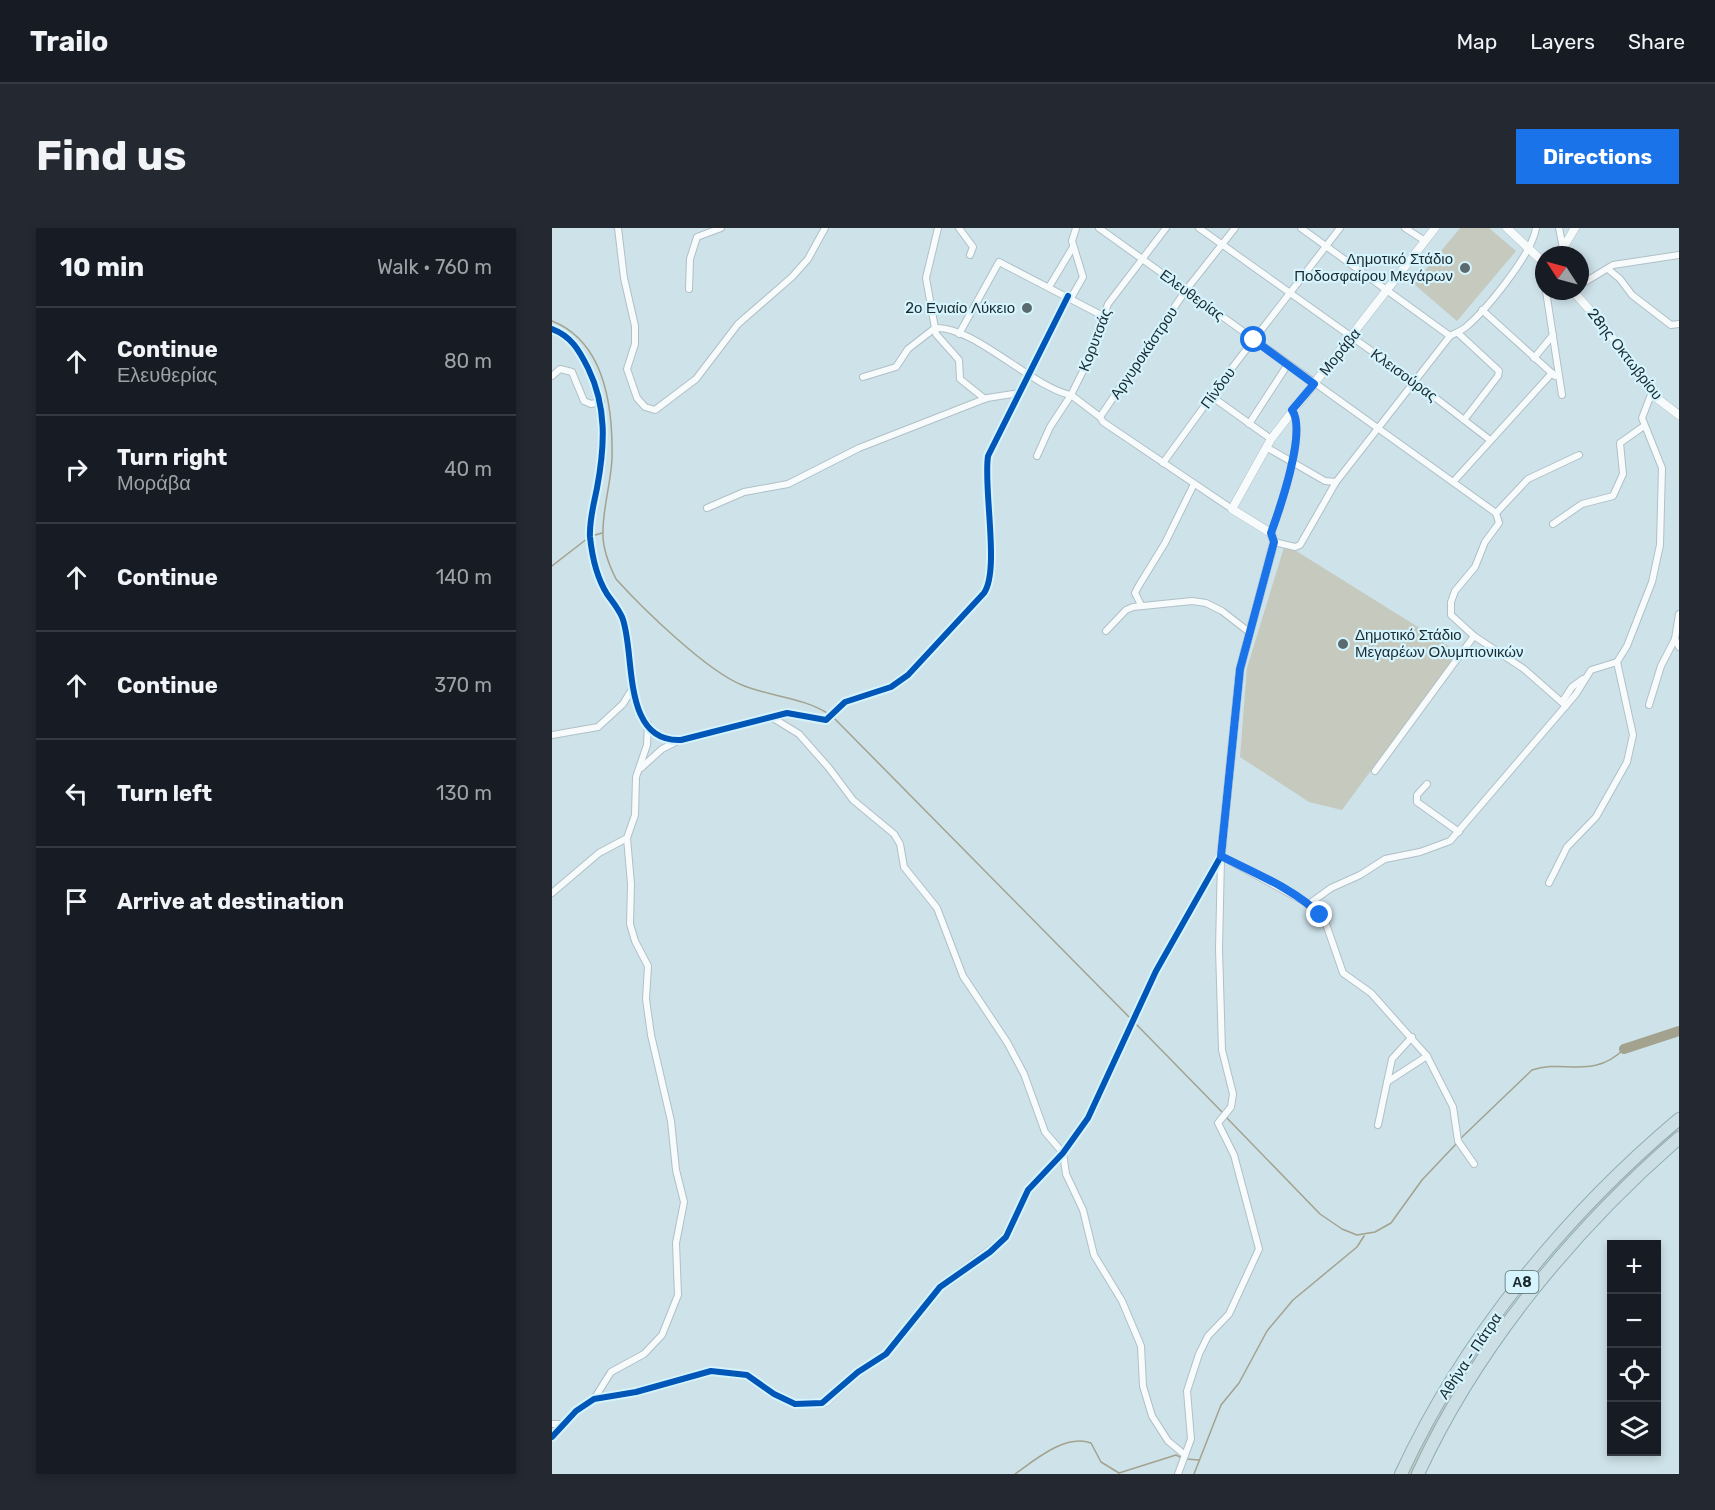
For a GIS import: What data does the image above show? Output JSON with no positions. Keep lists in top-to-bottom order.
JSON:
{
  "streets": {
    "highway": ["Α8", "Αθήνα - Πάτρα"],
    "street": [
      "Ελευθερίας",
      "Κορυτσάς",
      "Μοράβα",
      "Αργυροκάστρου",
      "28ης Οκτωβρίου",
      "Κλεισούρας",
      "Πίνδου"
    ]
  },
  "crossings": [
    ["Ελευθερίας", "Κορυτσάς"],
    ["Ελευθερίας", "Μοράβα"],
    ["Ελευθερίας", "Αργυροκάστρου"],
    ["Ελευθερίας", "Πίνδου"],
    ["Μοράβα", "Κλεισούρας"],
    ["Αργυροκάστρου", "Κλεισούρας"],
    ["Κλεισούρας", "Πίνδου"]
  ],
  "places": ["Δημοτικό Στάδιο Ποδοσφαίρου Μεγάρων", "2ο Ενιαίο Λύκειο", "Δημοτικό Στάδιο Μεγαρέων Ολυμπιονικών"],
  "north": "top left",
  "page": {
    "header": "Trailo",
    "nav": ["Map", "Layers", "Share"],
    "buttons": "Directions",
    "title": "Find us",
    "heading": ["10 min", "Walk · 760 m"],
    "list": [
      ["Continue", "Ελευθερίας", "80 m"],
      ["Turn right", "Μοράβα", "40 m"],
      ["Continue", "140 m"],
      ["Continue", "370 m"],
      ["Turn left", "130 m"],
      "Arrive at destination"
    ],
    "map_buttons": ["+", "−"]
  }
}
